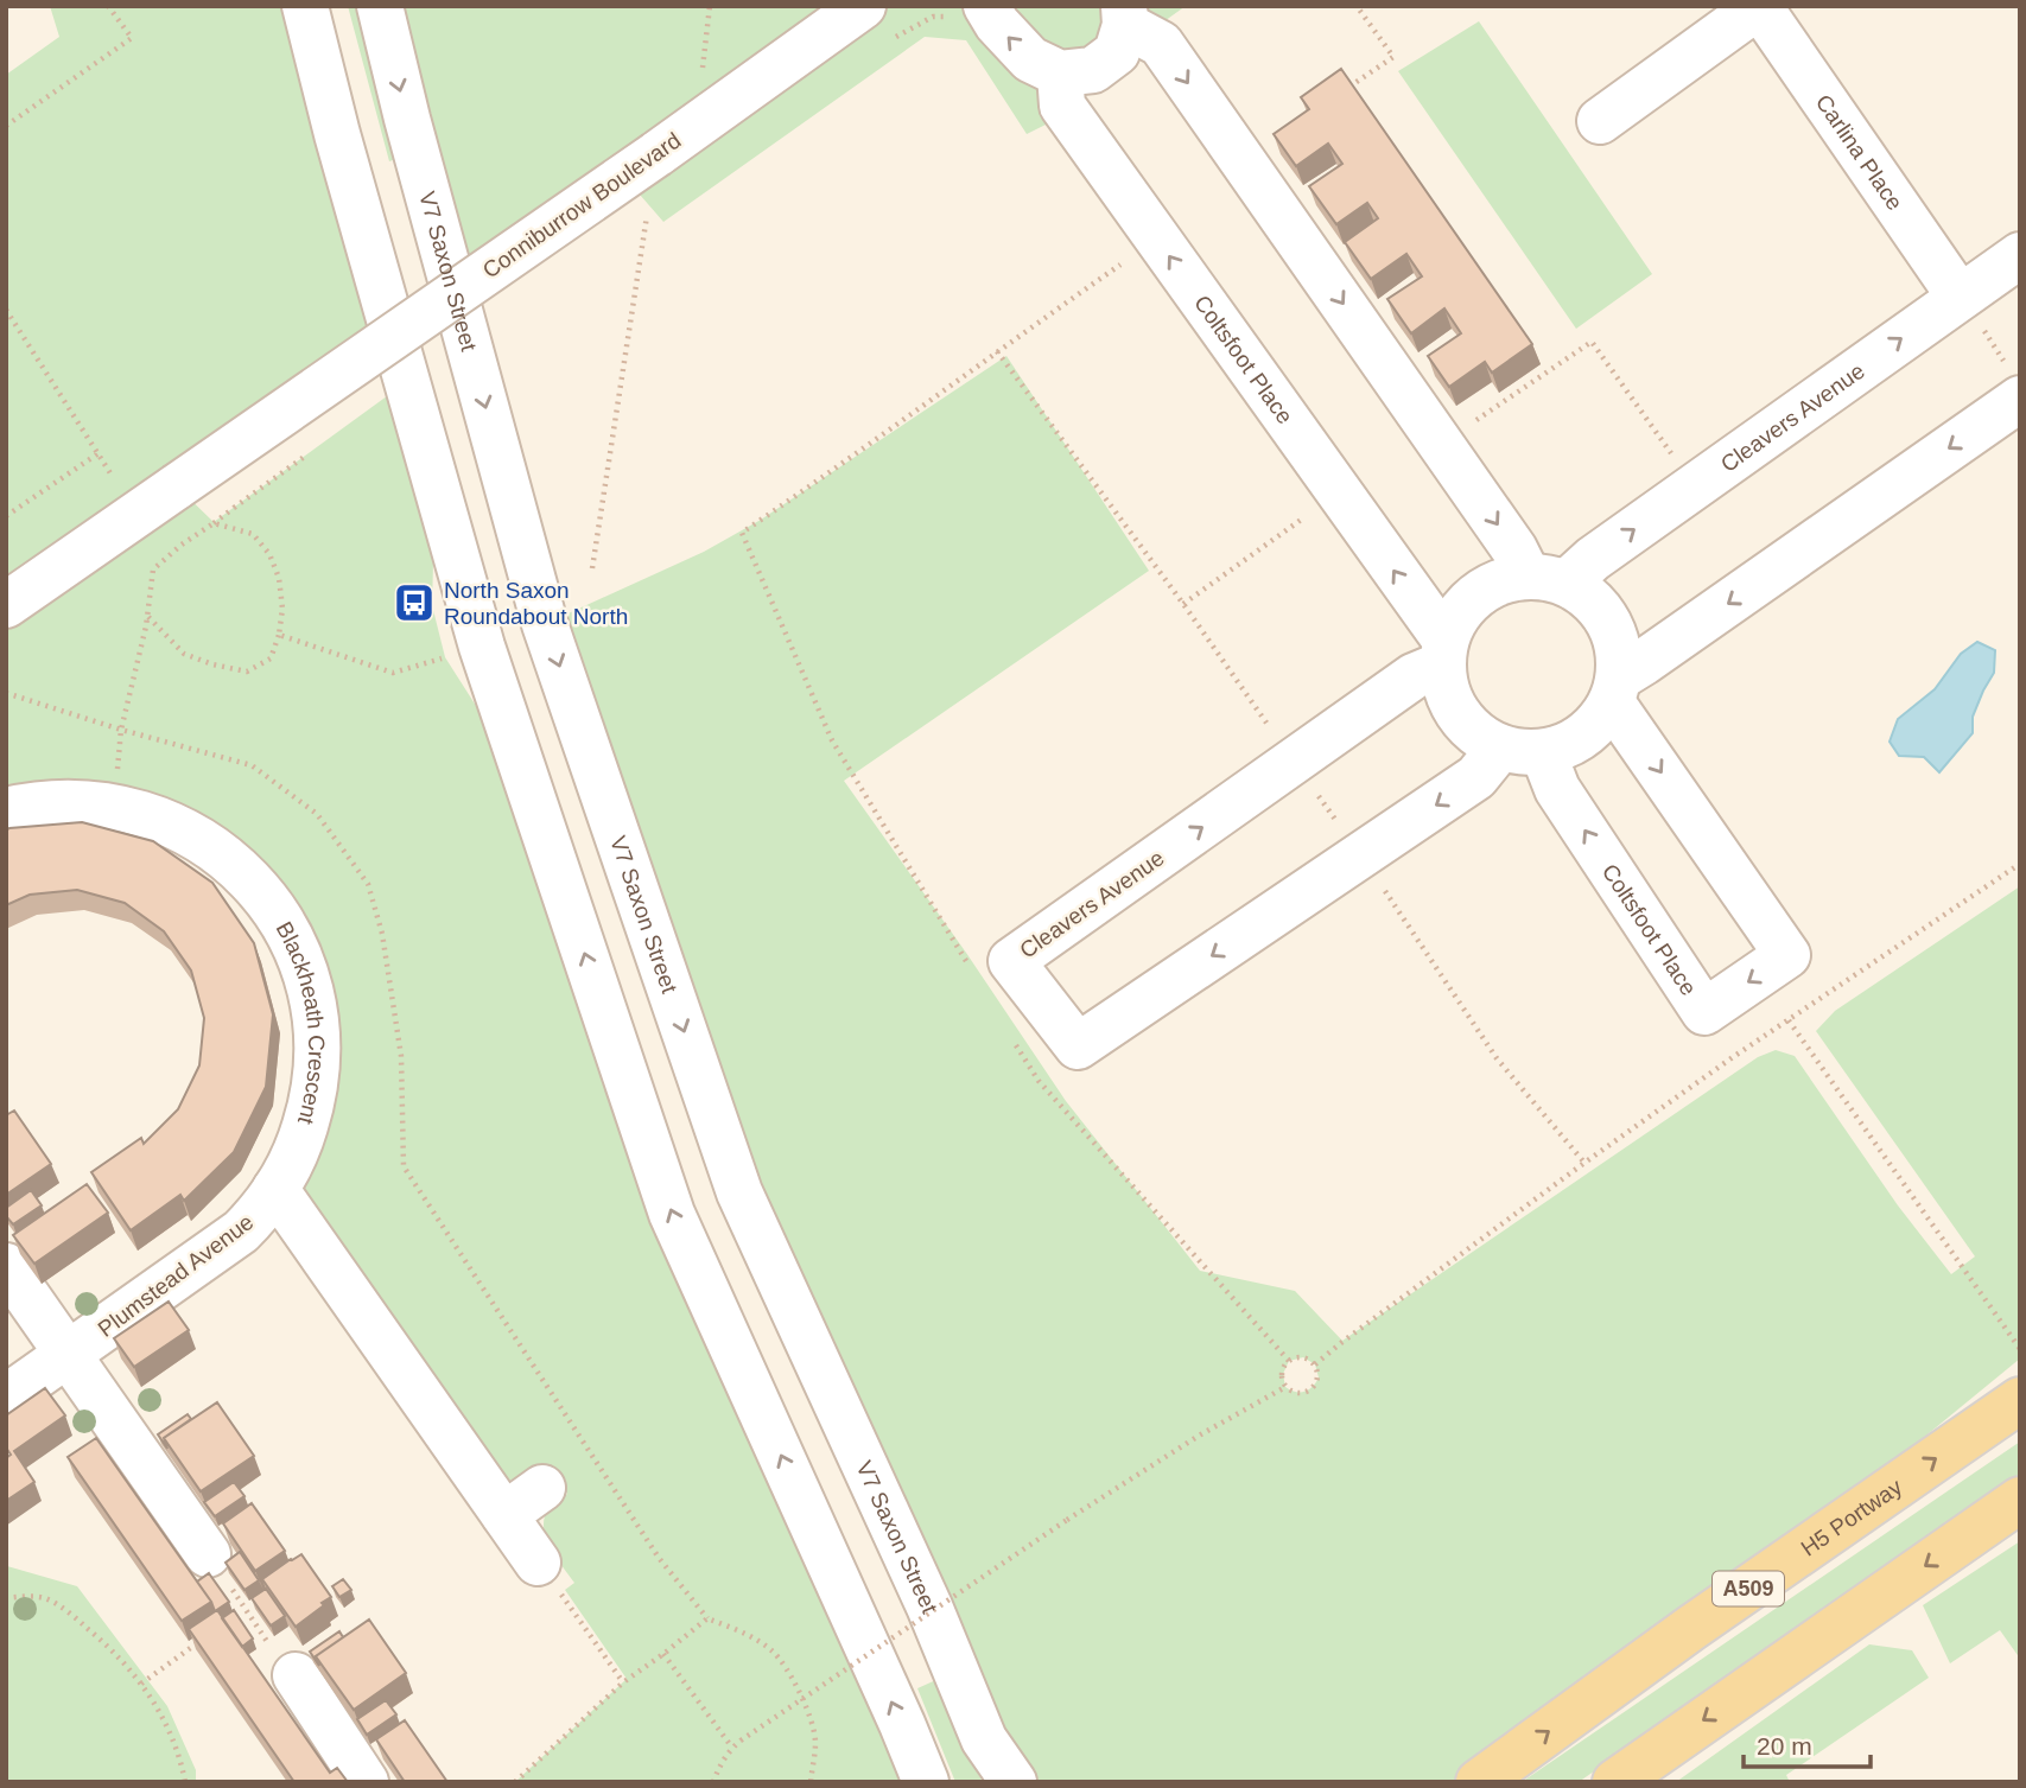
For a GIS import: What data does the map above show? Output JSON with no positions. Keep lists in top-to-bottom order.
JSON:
{
  "streets": {
    "main road": ["H5 Portway", "A509"],
    "street": [
      "Carlina Place",
      "Conniburrow Boulevard",
      "V7 Saxon Street",
      "Coltsfoot Place",
      "Cleavers Avenue",
      "Blackheath Crescent",
      "Plumstead Avenue"
    ]
  },
  "crossings": [
    ["Carlina Place", "Cleavers Avenue"],
    ["Coltsfoot Place", "Cleavers Avenue"],
    ["Blackheath Crescent", "Plumstead Avenue"]
  ],
  "places": {
    "bus stop": ["North Saxon Roundabout North"]
  },
  "scale_bar": "20 m"
}
